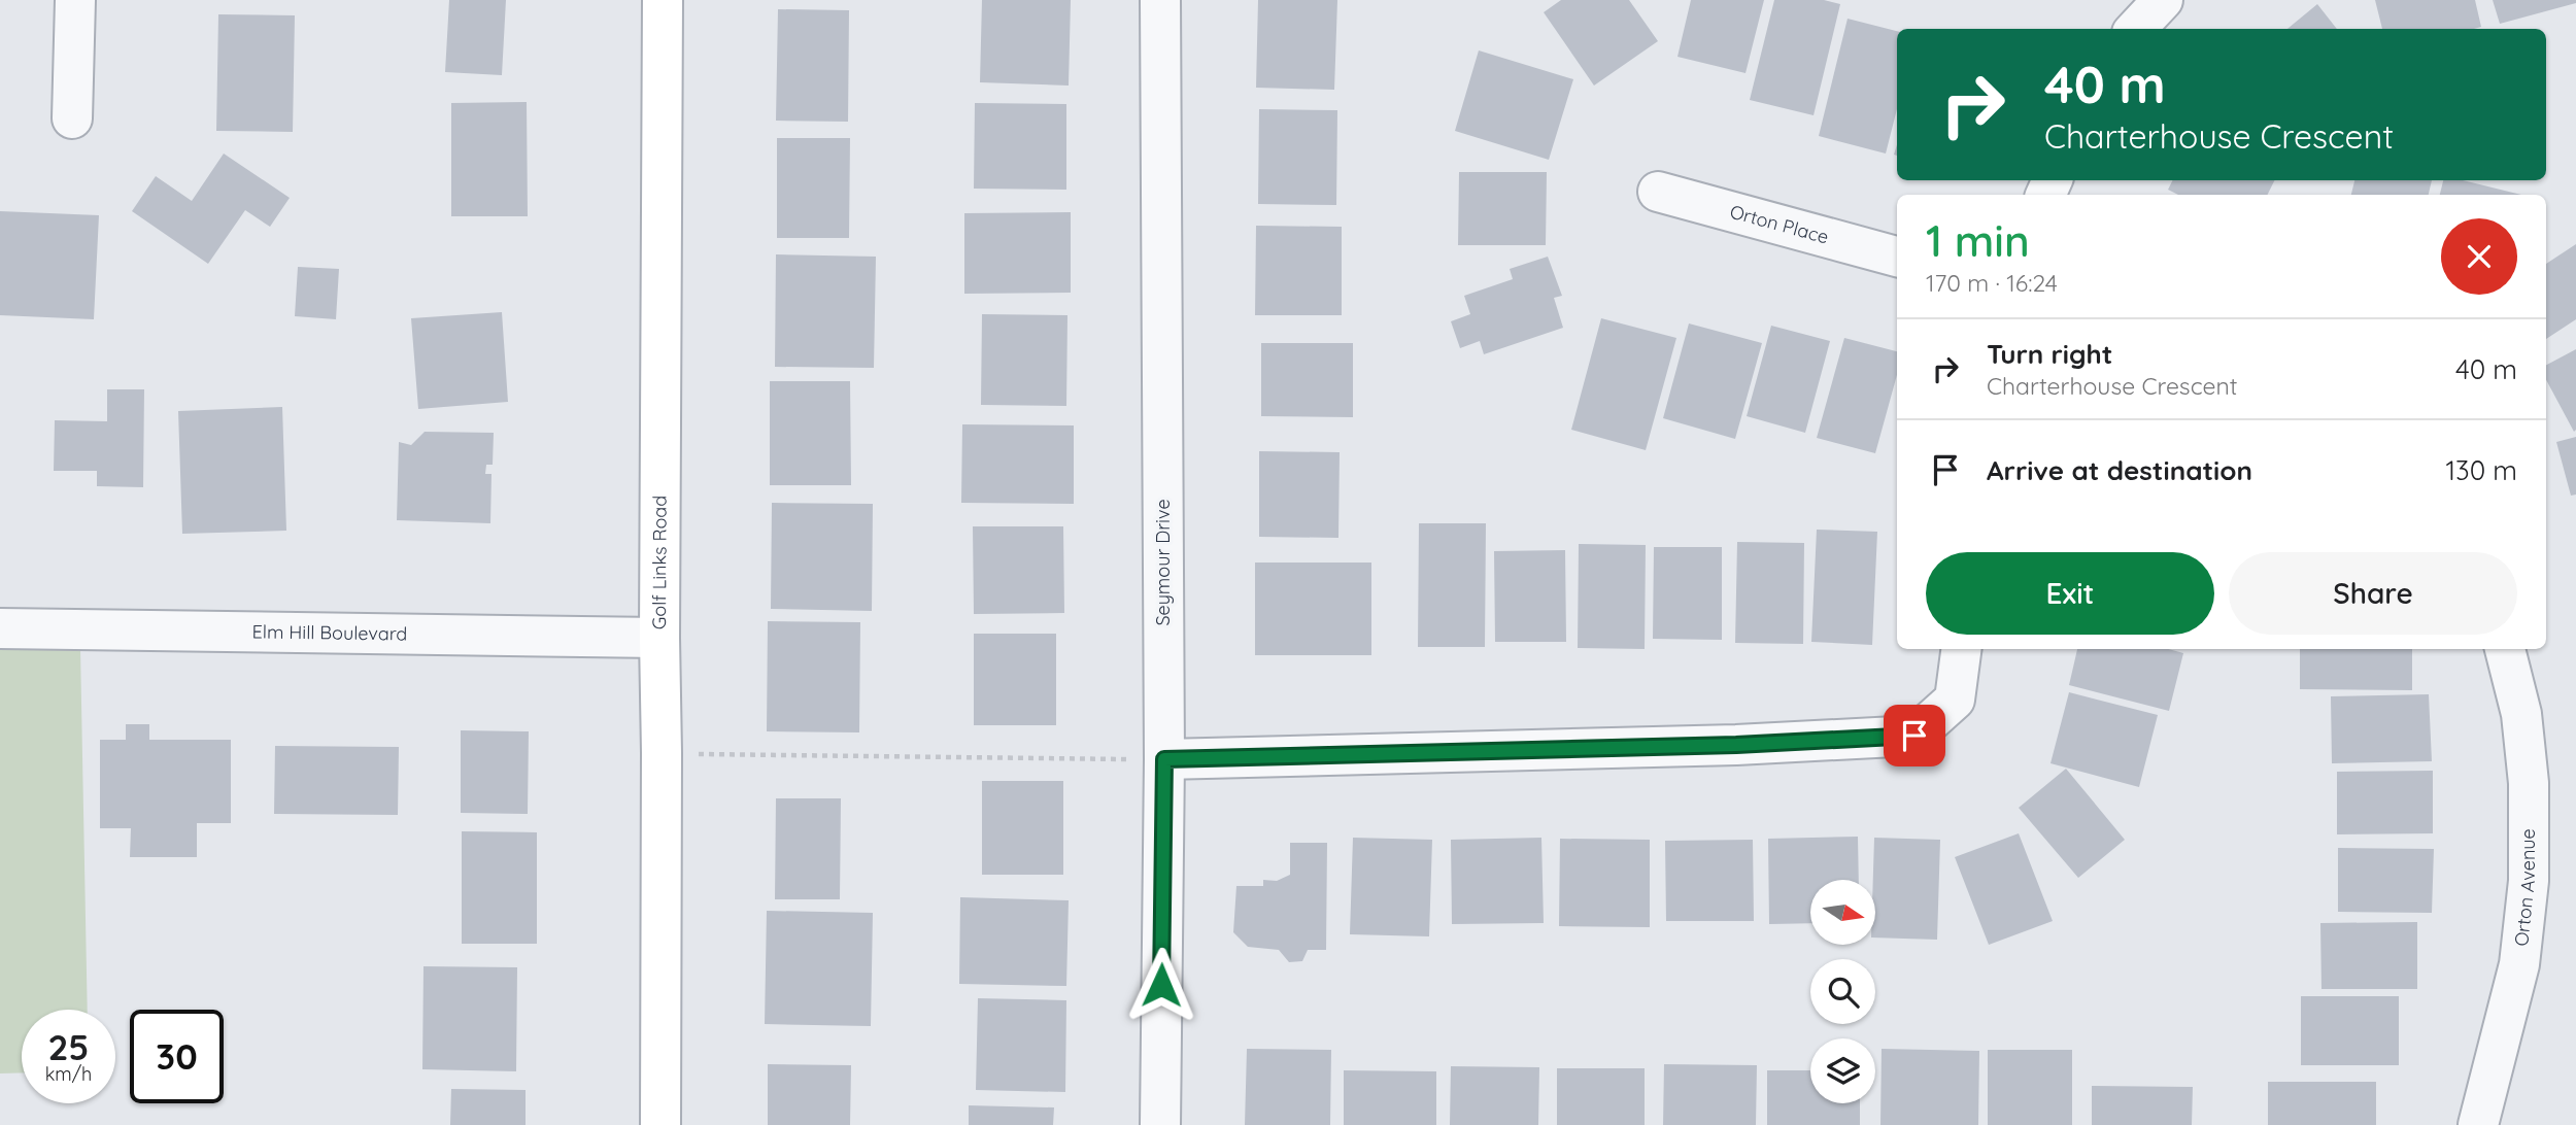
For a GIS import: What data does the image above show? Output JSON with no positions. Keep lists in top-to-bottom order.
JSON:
{
  "streets": {
    "main road": ["Golf Links Road"],
    "street": [
      "Orton Place",
      "Seymour Drive",
      "Elm Hill Boulevard",
      "Orton Avenue"
    ]
  },
  "crossings": [
    ["Golf Links Road", "Elm Hill Boulevard"]
  ],
  "north": "right",
  "page": {
    "turn": ["40 m", "Charterhouse Crescent"],
    "heading": ["1 min", "170 m · 16:24"],
    "list": [
      {
        "name": "Turn right",
        "note": "Charterhouse Crescent",
        "value": "40 m"
      },
      {
        "name": "Arrive at destination",
        "value": "130 m"
      }
    ],
    "buttons": ["Exit", "Share"],
    "speed": "25 km/h",
    "limit": "30"
  }
}
